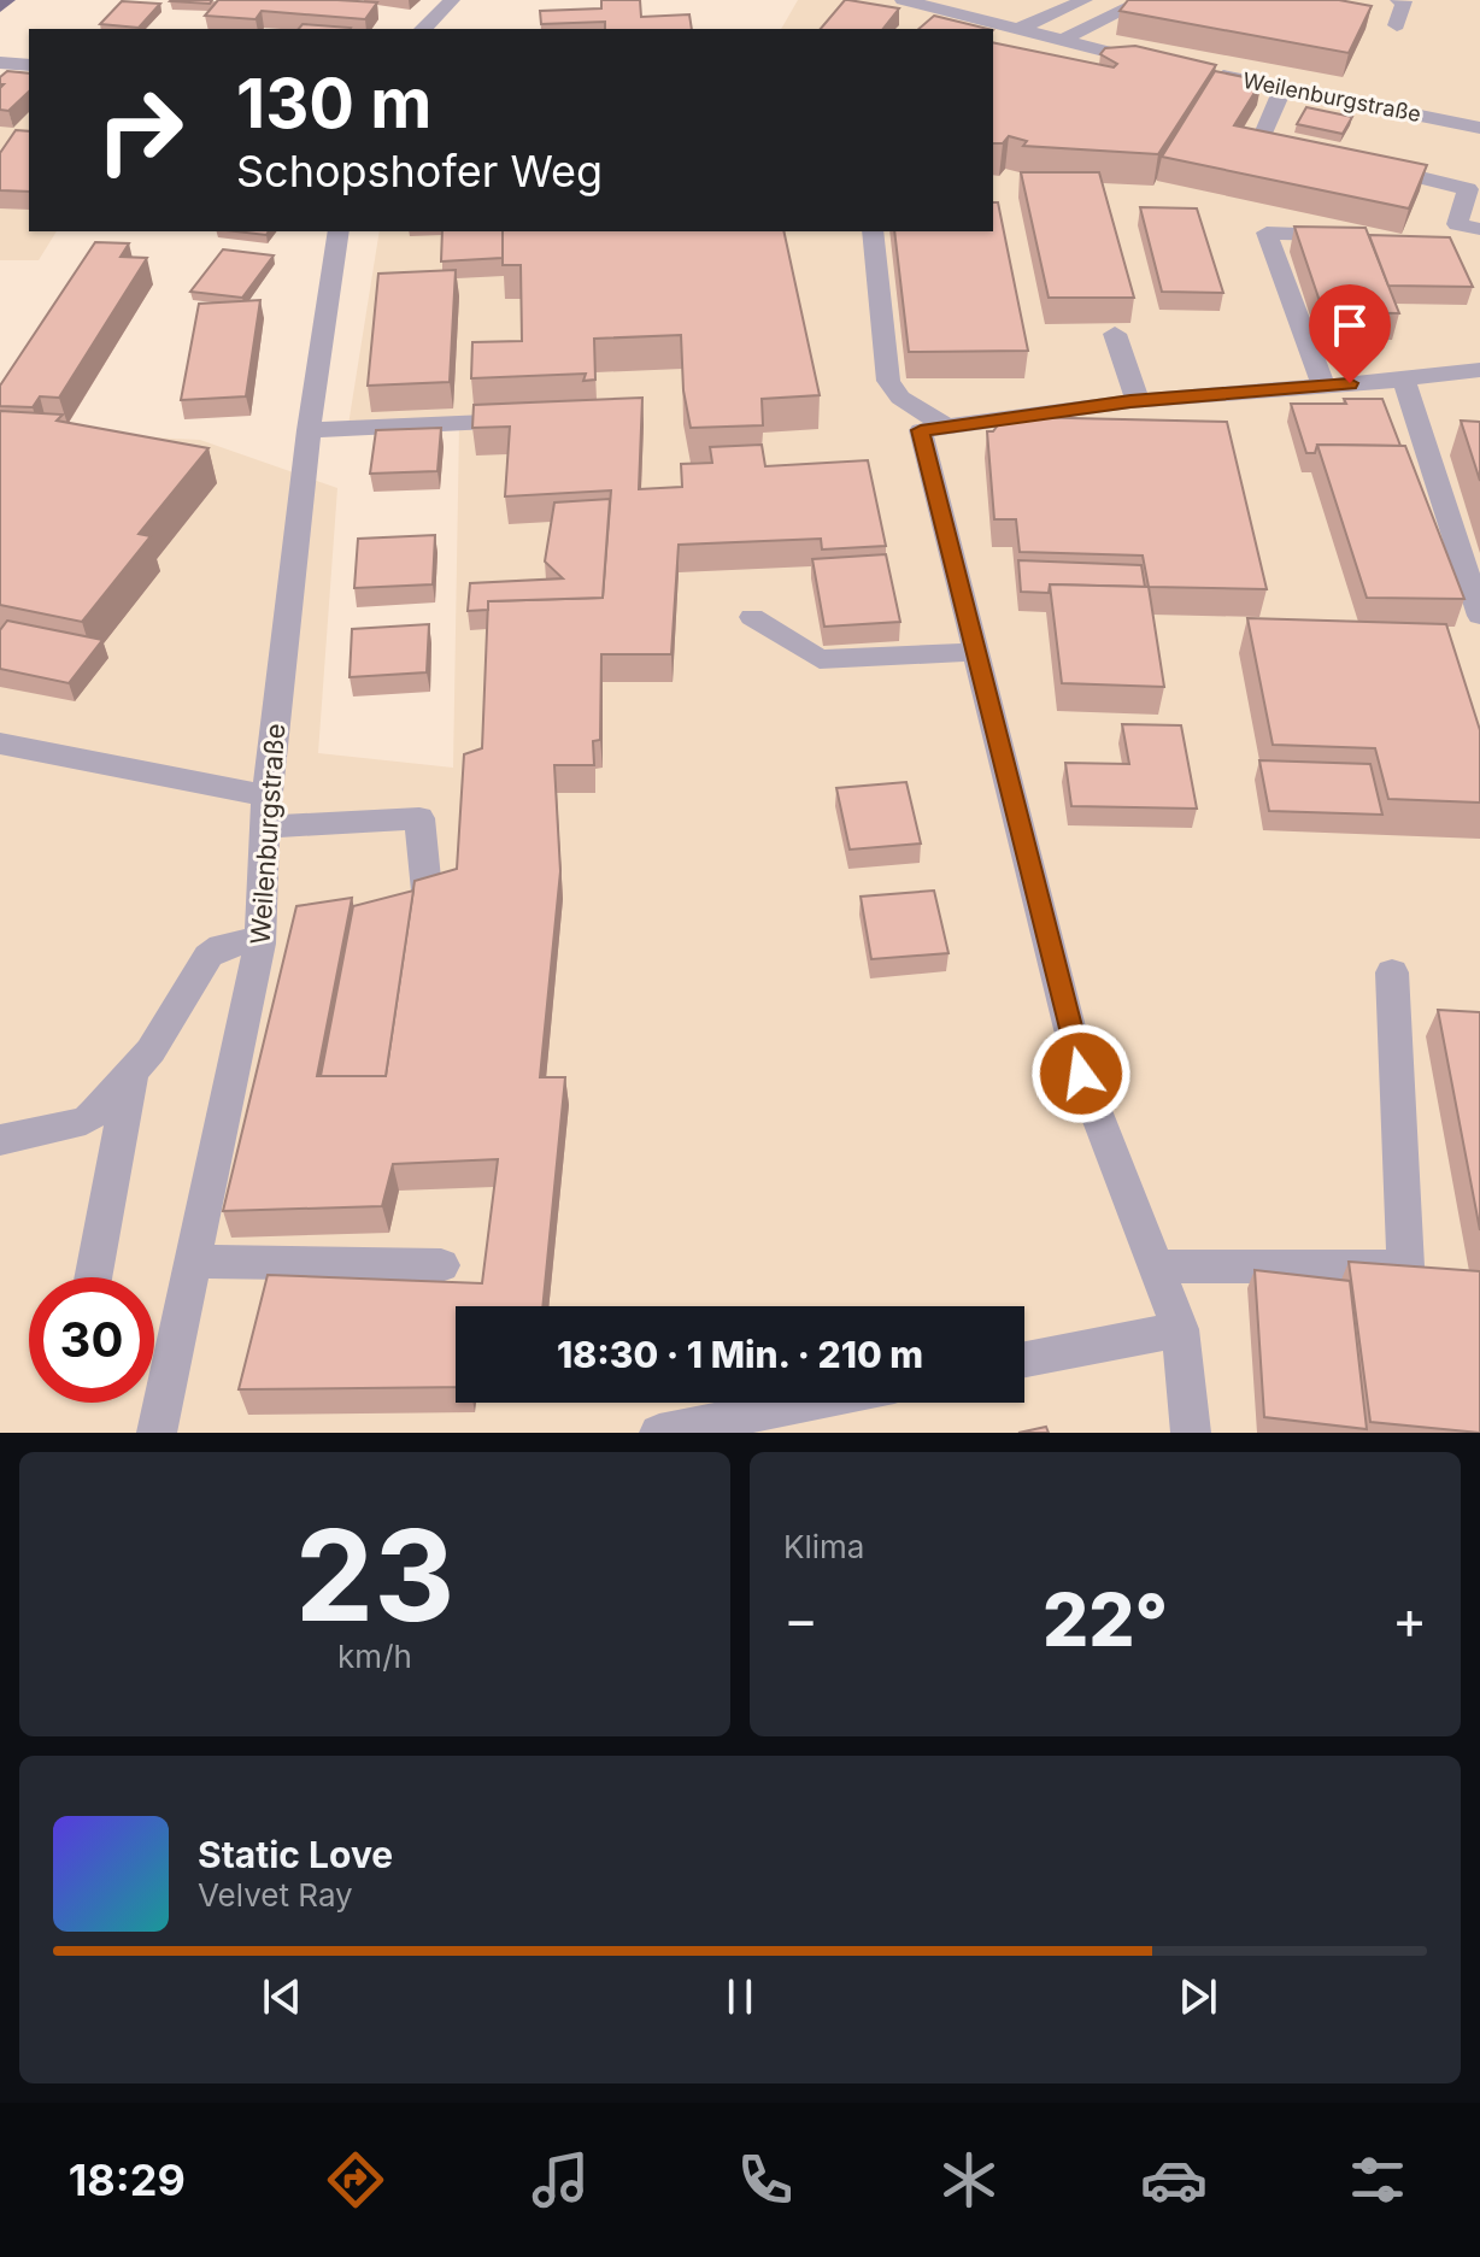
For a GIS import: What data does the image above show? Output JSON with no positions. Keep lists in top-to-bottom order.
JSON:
{
  "streets": {
    "street": ["Weilenburgstraße"]
  },
  "page": {
    "turn": ["130 m", "Schopshofer Weg"],
    "limit": "30",
    "trip": "18:30 · 1 Min. · 210 m",
    "tile": [
      ["23", "km/h"],
      "Klima"
    ],
    "heat": ["−", "22°", "+"],
    "song": ["Static Love", "Velvet Ray"],
    "tabs": "18:29"
  }
}
